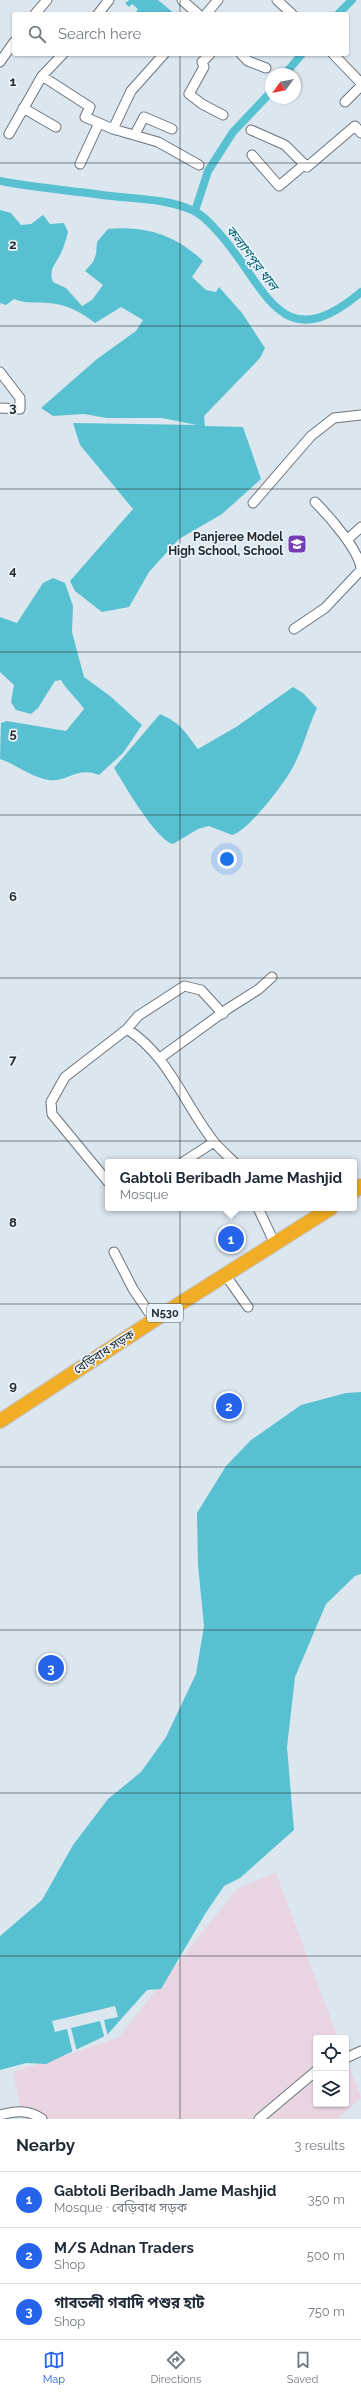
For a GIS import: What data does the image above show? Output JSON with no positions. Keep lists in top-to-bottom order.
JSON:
{
  "streets": {
    "highway": ["N530", "বেড়িবাধ সড়ক"]
  },
  "water": ["কল্যাণপুর খাল"],
  "places": {
    "school or university": ["Panjeree Model High School, School"]
  },
  "north": "bottom left",
  "page": {
    "search": "Search here",
    "popup": ["Gabtoli Beribadh Jame Mashjid", "Mosque"],
    "pins": ["1", "2", "3"],
    "heading": ["Nearby", "3 results"],
    "list": [
      {
        "mark": "1",
        "name": "Gabtoli Beribadh Jame Mashjid",
        "note": "Mosque · বেড়িবাধ সড়ক",
        "value": "350 m"
      },
      {
        "mark": "2",
        "name": "M/S Adnan Traders",
        "note": "Shop",
        "value": "500 m"
      },
      {
        "mark": "3",
        "name": "গাবতলী গবাদি পশুর হাট",
        "note": "Shop",
        "value": "750 m"
      }
    ],
    "nav": ["Map", "Directions", "Saved"]
  },
  "grid": {
    "rows": [
      "1",
      "2",
      "3",
      "4",
      "5",
      "6",
      "7",
      "8",
      "9"
    ]
  }
}
